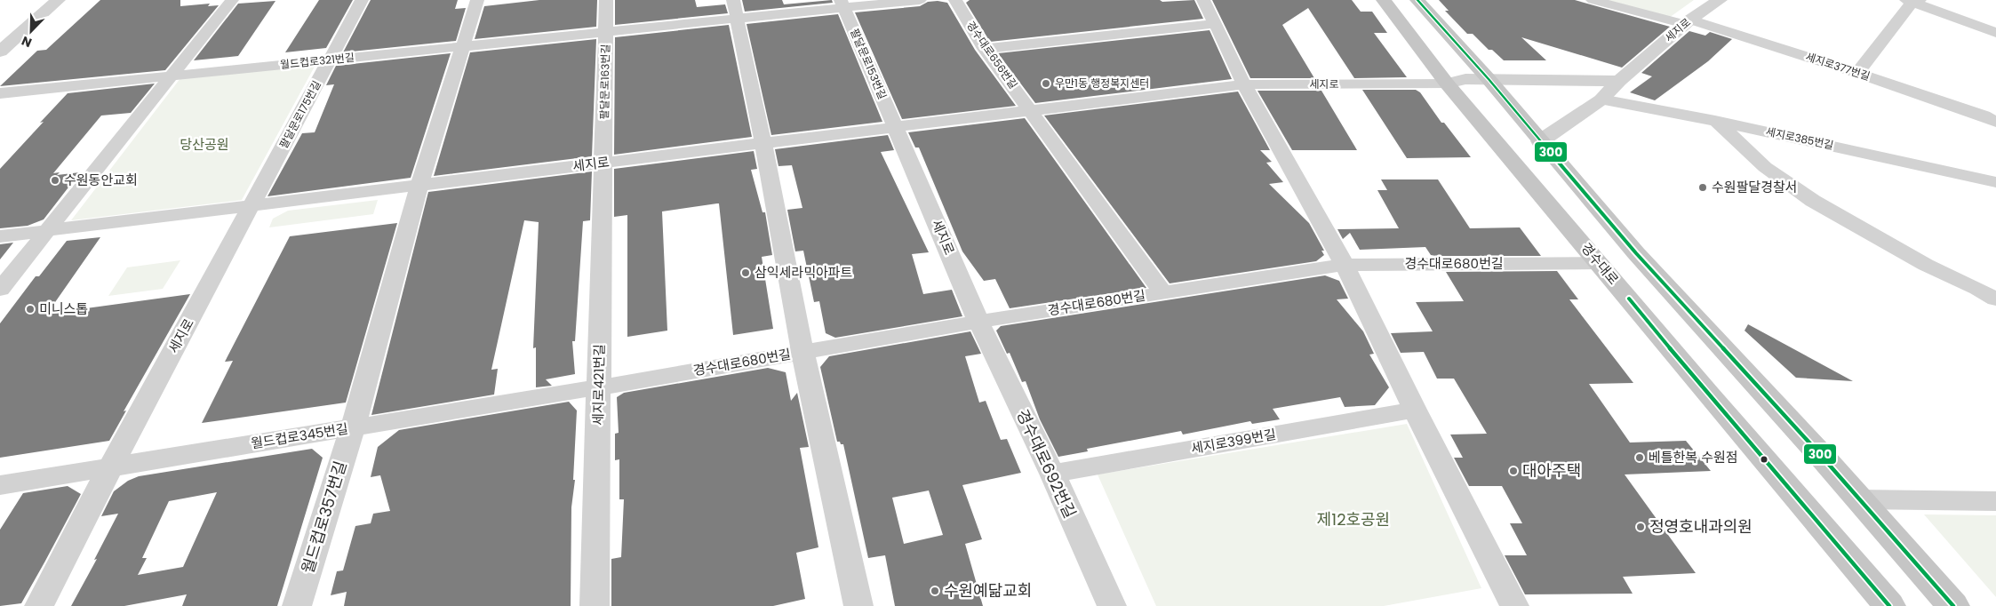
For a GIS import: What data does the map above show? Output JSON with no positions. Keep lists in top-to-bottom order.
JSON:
{
  "streets": {
    "main road": ["경수대로"],
    "street": [
      "세지로",
      "경수대로656번길",
      "월드컵로321번길",
      "팔달문로153번길",
      "세지로377번길",
      "팔달문로163번길",
      "팔달문로175번길",
      "세지로385번길",
      "경수대로680번길",
      "세지로421번길",
      "월드컵로345번길",
      "세지로399번길",
      "경수대로692번길",
      "월드컵로357번길"
    ]
  },
  "crossings": [
    ["세지로", "경수대로656번길"],
    ["세지로", "팔달문로153번길"],
    ["세지로", "세지로377번길"],
    ["세지로", "팔달문로163번길"],
    ["세지로", "팔달문로175번길"],
    ["세지로", "세지로385번길"],
    ["세지로", "경수대로680번길"],
    ["세지로", "경수대로"],
    ["세지로", "세지로421번길"],
    ["세지로", "월드컵로345번길"],
    ["세지로", "경수대로692번길"],
    ["월드컵로321번길", "팔달문로163번길"],
    ["월드컵로321번길", "팔달문로175번길"],
    ["팔달문로163번길", "세지로421번길"],
    ["경수대로680번길", "경수대로"],
    ["경수대로680번길", "세지로421번길"],
    ["경수대로680번길", "월드컵로345번길"],
    ["경수대로680번길", "경수대로692번길"],
    ["세지로421번길", "월드컵로345번길"],
    ["월드컵로345번길", "월드컵로357번길"],
    ["세지로399번길", "경수대로692번길"]
  ],
  "parks": ["당산공원", "제12호공원"],
  "places": [
    "우만1동 행정복지센터",
    "수원동안교회",
    "수원팔달경찰서",
    "삼익세라믹아파트",
    "미니스톱",
    "베틀한복 수원점",
    "대아주택",
    "정영호내과의원",
    "수원예닮교회"
  ],
  "lines": ["transit line 300"],
  "north": "bottom left"
}
